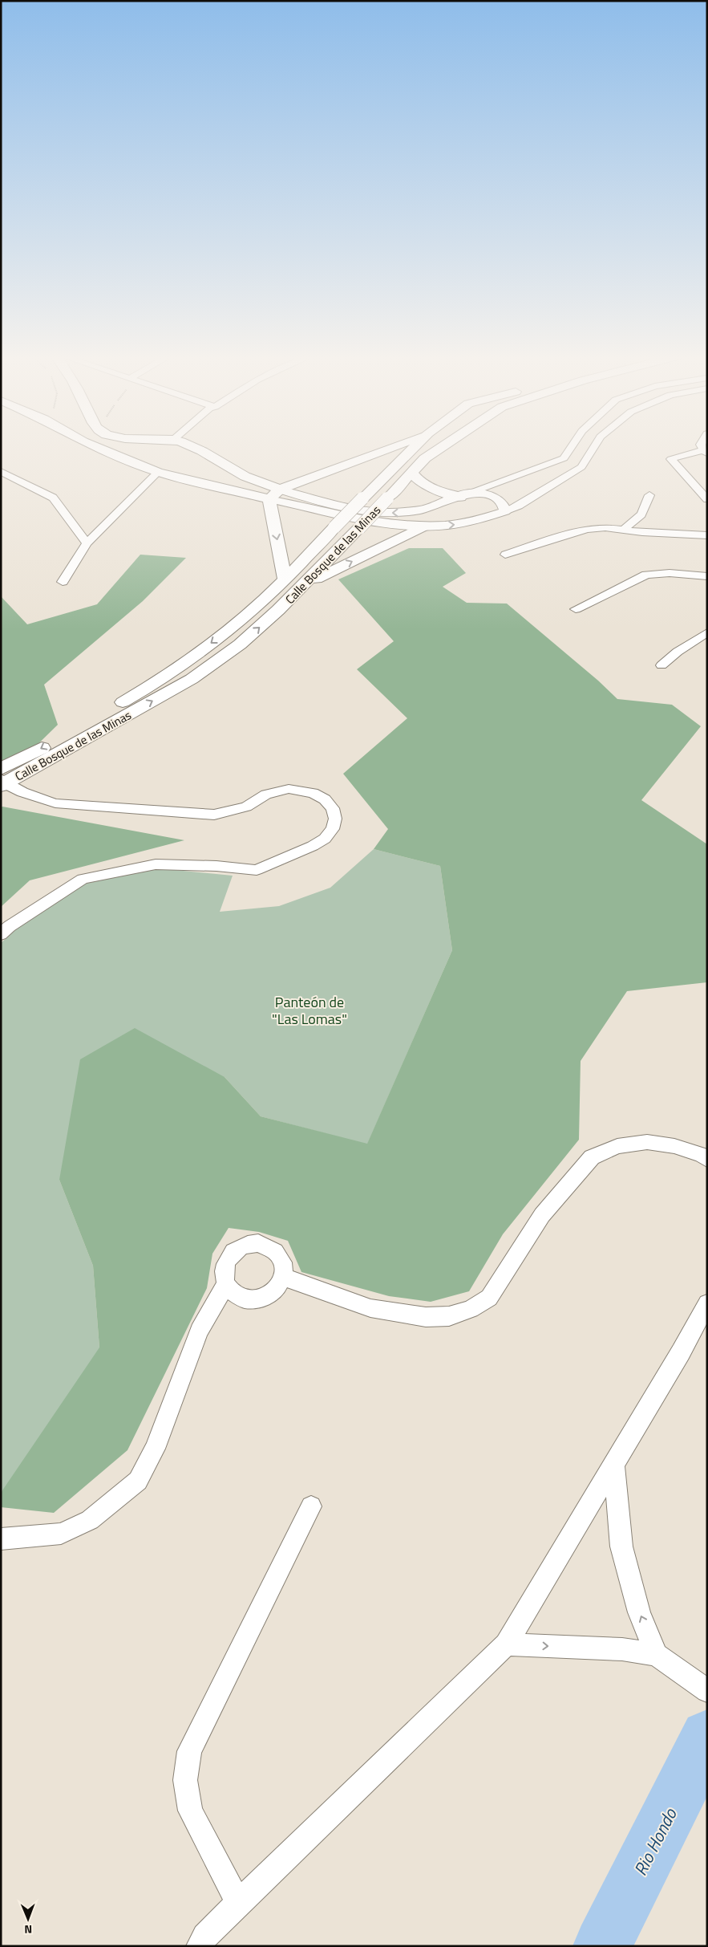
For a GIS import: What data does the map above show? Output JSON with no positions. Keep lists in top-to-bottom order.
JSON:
{
  "streets": {
    "main road": ["Calle Bosque de las Minas"]
  },
  "water": ["Rio Hondo"],
  "parks": ["Panteón de \"Las Lomas\""],
  "north": "bottom"
}
